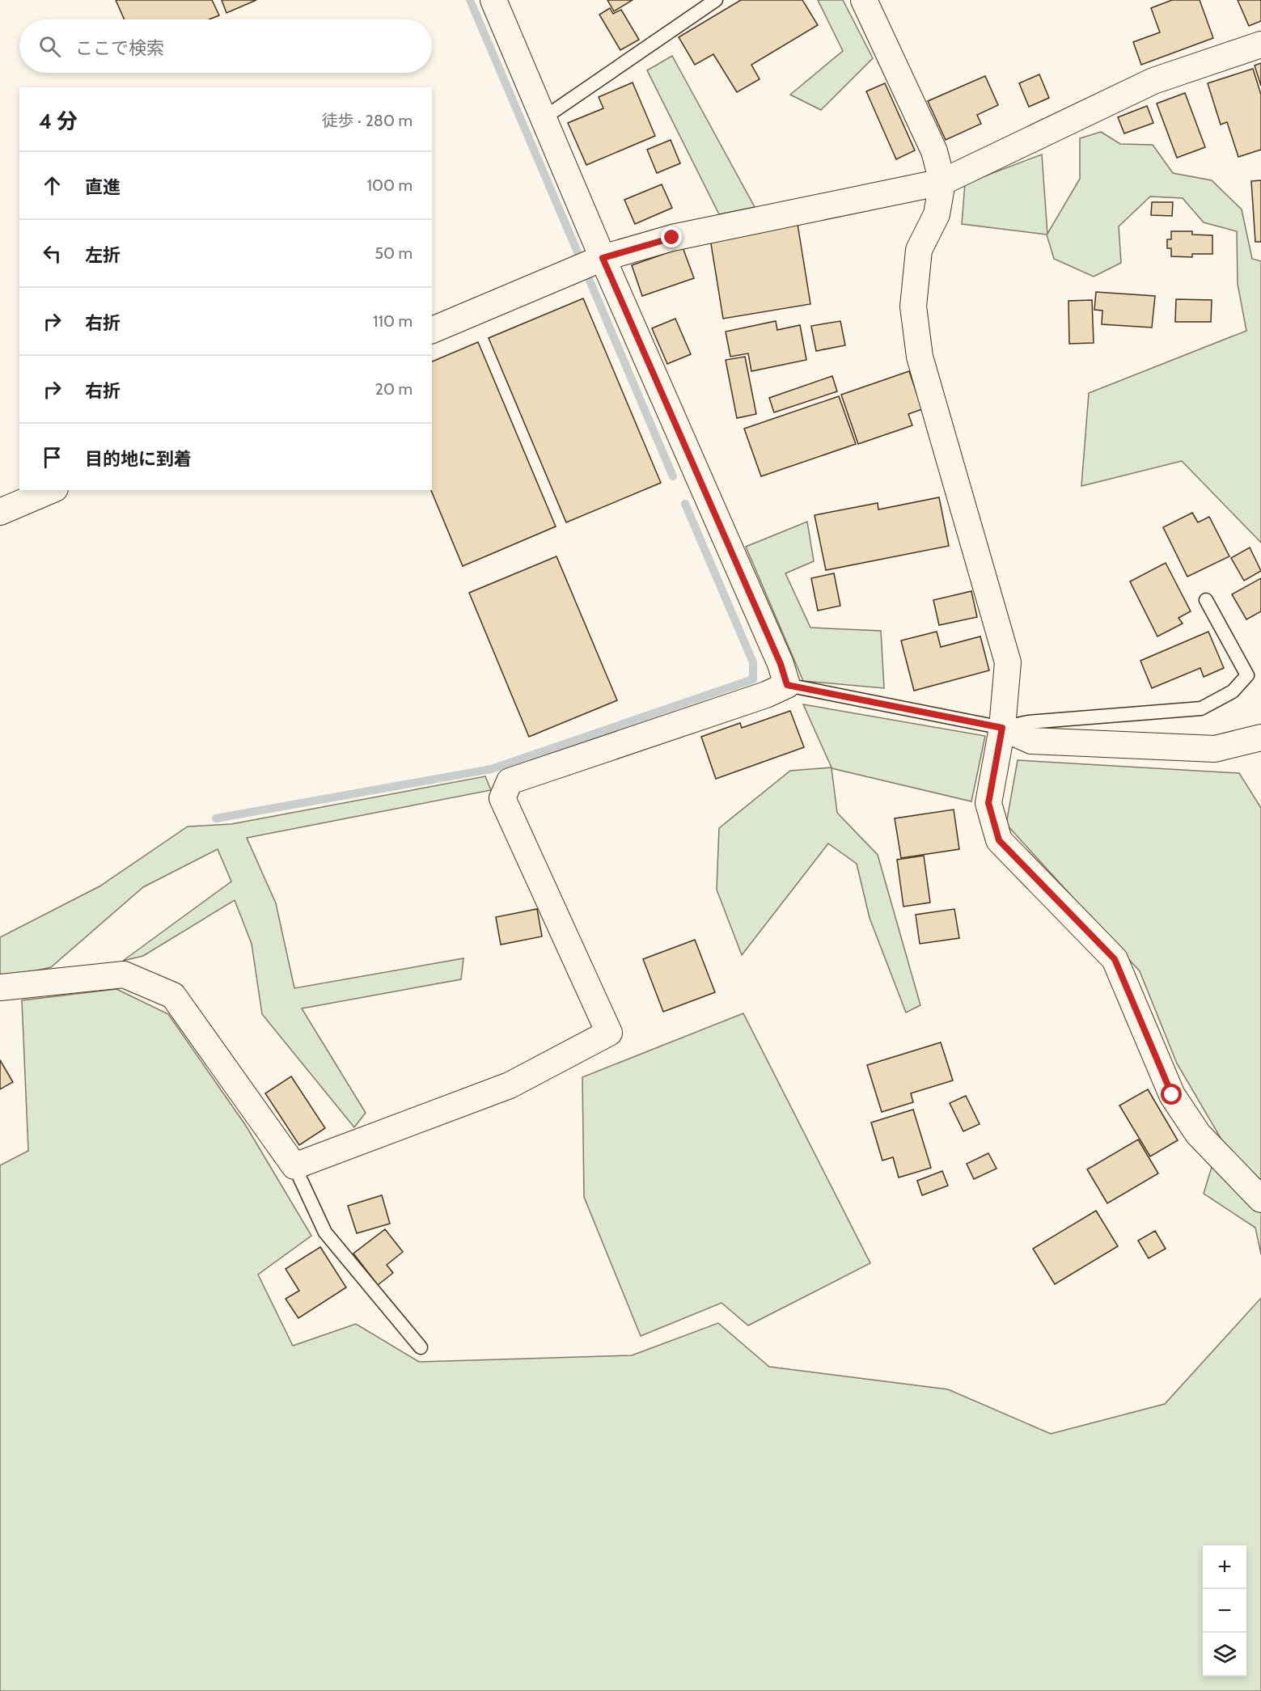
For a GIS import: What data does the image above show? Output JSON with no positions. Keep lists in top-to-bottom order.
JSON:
{
  "page": {
    "search": "ここで検索",
    "heading": ["4 分", "徒歩 · 280 m"],
    "list": [
      ["直進", "100 m"],
      ["左折", "50 m"],
      ["右折", "110 m"],
      ["右折", "20 m"],
      "目的地に到着"
    ],
    "map_buttons": ["+", "−"]
  }
}
